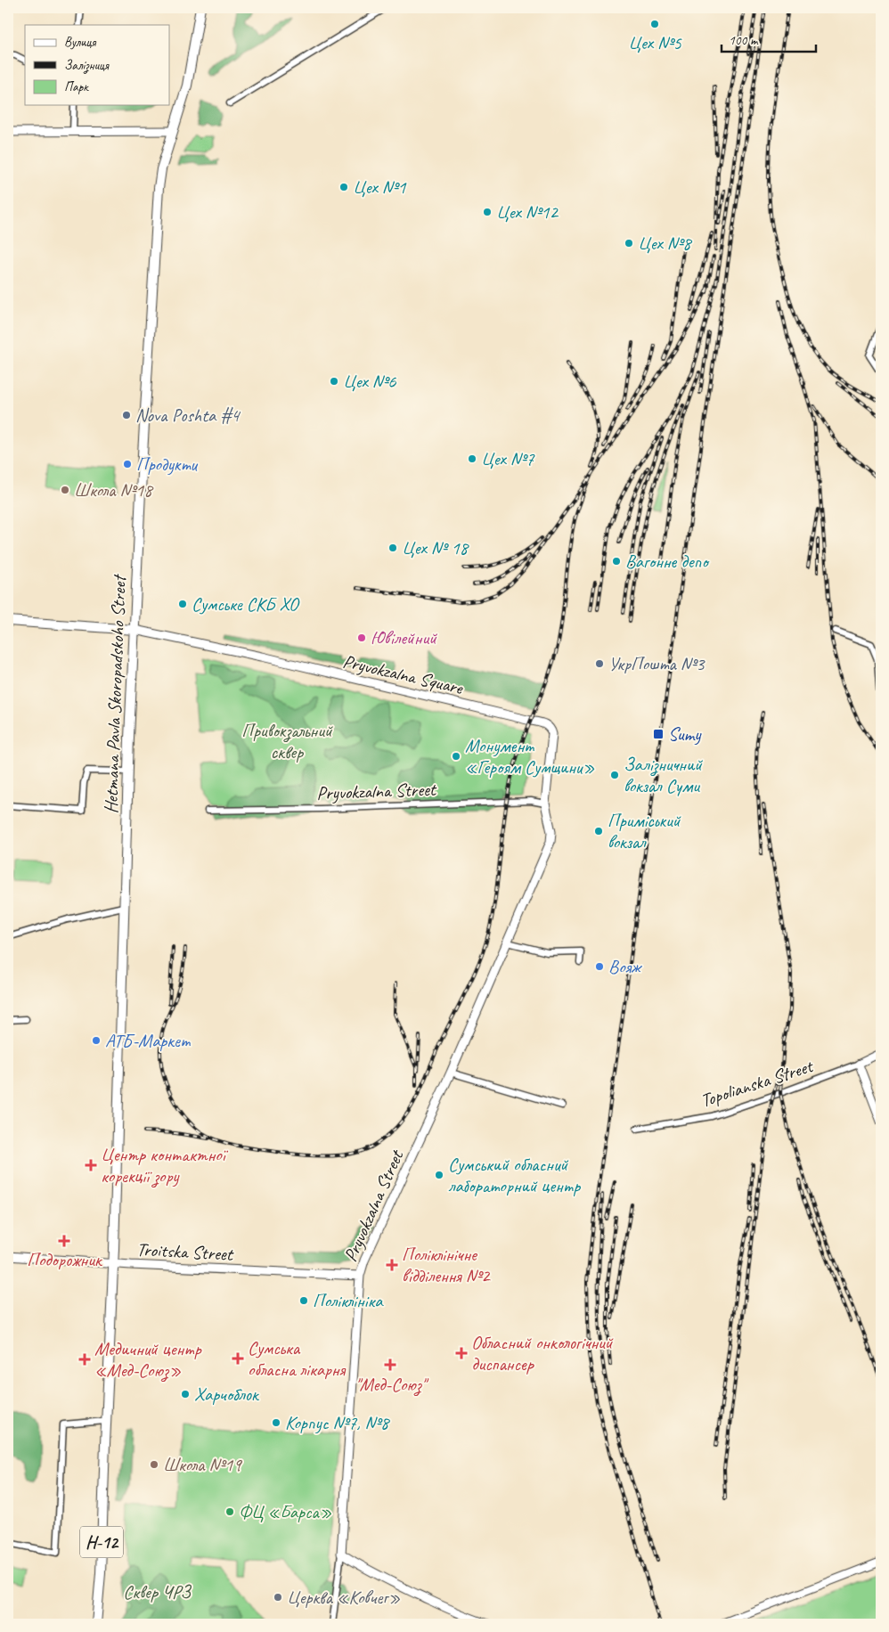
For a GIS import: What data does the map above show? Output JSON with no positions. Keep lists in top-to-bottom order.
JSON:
{
  "streets": {
    "main road": [
      "Pryvokzalna Square",
      "Hetmana Pavla Skoropadskoho Street",
      "Pryvokzalna Street",
      "Troitska Street",
      "Н-12"
    ],
    "street": ["Topolianska Street"]
  },
  "crossings": [
    ["Pryvokzalna Square", "Hetmana Pavla Skoropadskoho Street"],
    ["Pryvokzalna Square", "Pryvokzalna Street"],
    ["Hetmana Pavla Skoropadskoho Street", "Troitska Street"],
    ["Hetmana Pavla Skoropadskoho Street", "Н-12"],
    ["Pryvokzalna Street", "Troitska Street"],
    ["Troitska Street", "Н-12"]
  ],
  "parks": ["Привокзальний сквер", "Сквер ЧРЗ"],
  "places": {
    "other": [
      "Цех №5",
      "Цех №1",
      "Цех №12",
      "Цех №8",
      "Цех №6",
      "Nova Poshta #4",
      "Цех №7",
      "Продукти",
      "Школа №18",
      "Цех № 18",
      "Вагонне депо",
      "Сумське СКБ ХО",
      "Ювілейний",
      "УкрПошта №3",
      "Монумент «Героям Сумщини»",
      "Залізничний вокзал Суми",
      "Приміський вокзал",
      "Вояж",
      "АТБ-Маркет",
      "Сумський обласний лабораторний центр",
      "Поліклініка",
      "Харчоблок",
      "Корпус №7, №8",
      "Школа №19",
      "ФЦ «Барса»",
      "Церква «Ковчег»"
    ],
    "transit": ["Sumy"],
    "health": [
      "Центр контактної корекції зору",
      "Подорожник",
      "Поліклінічне відділення №2",
      "Обласний онкологічний диспансер",
      "Сумська обласна лікарня",
      "Медичний центр «Мед-Союз»",
      "\"Мед-Союз\""
    ]
  },
  "legend": ["Вулиця", "Залізниця", "Парк"],
  "scale_bar": "100 m"
}
